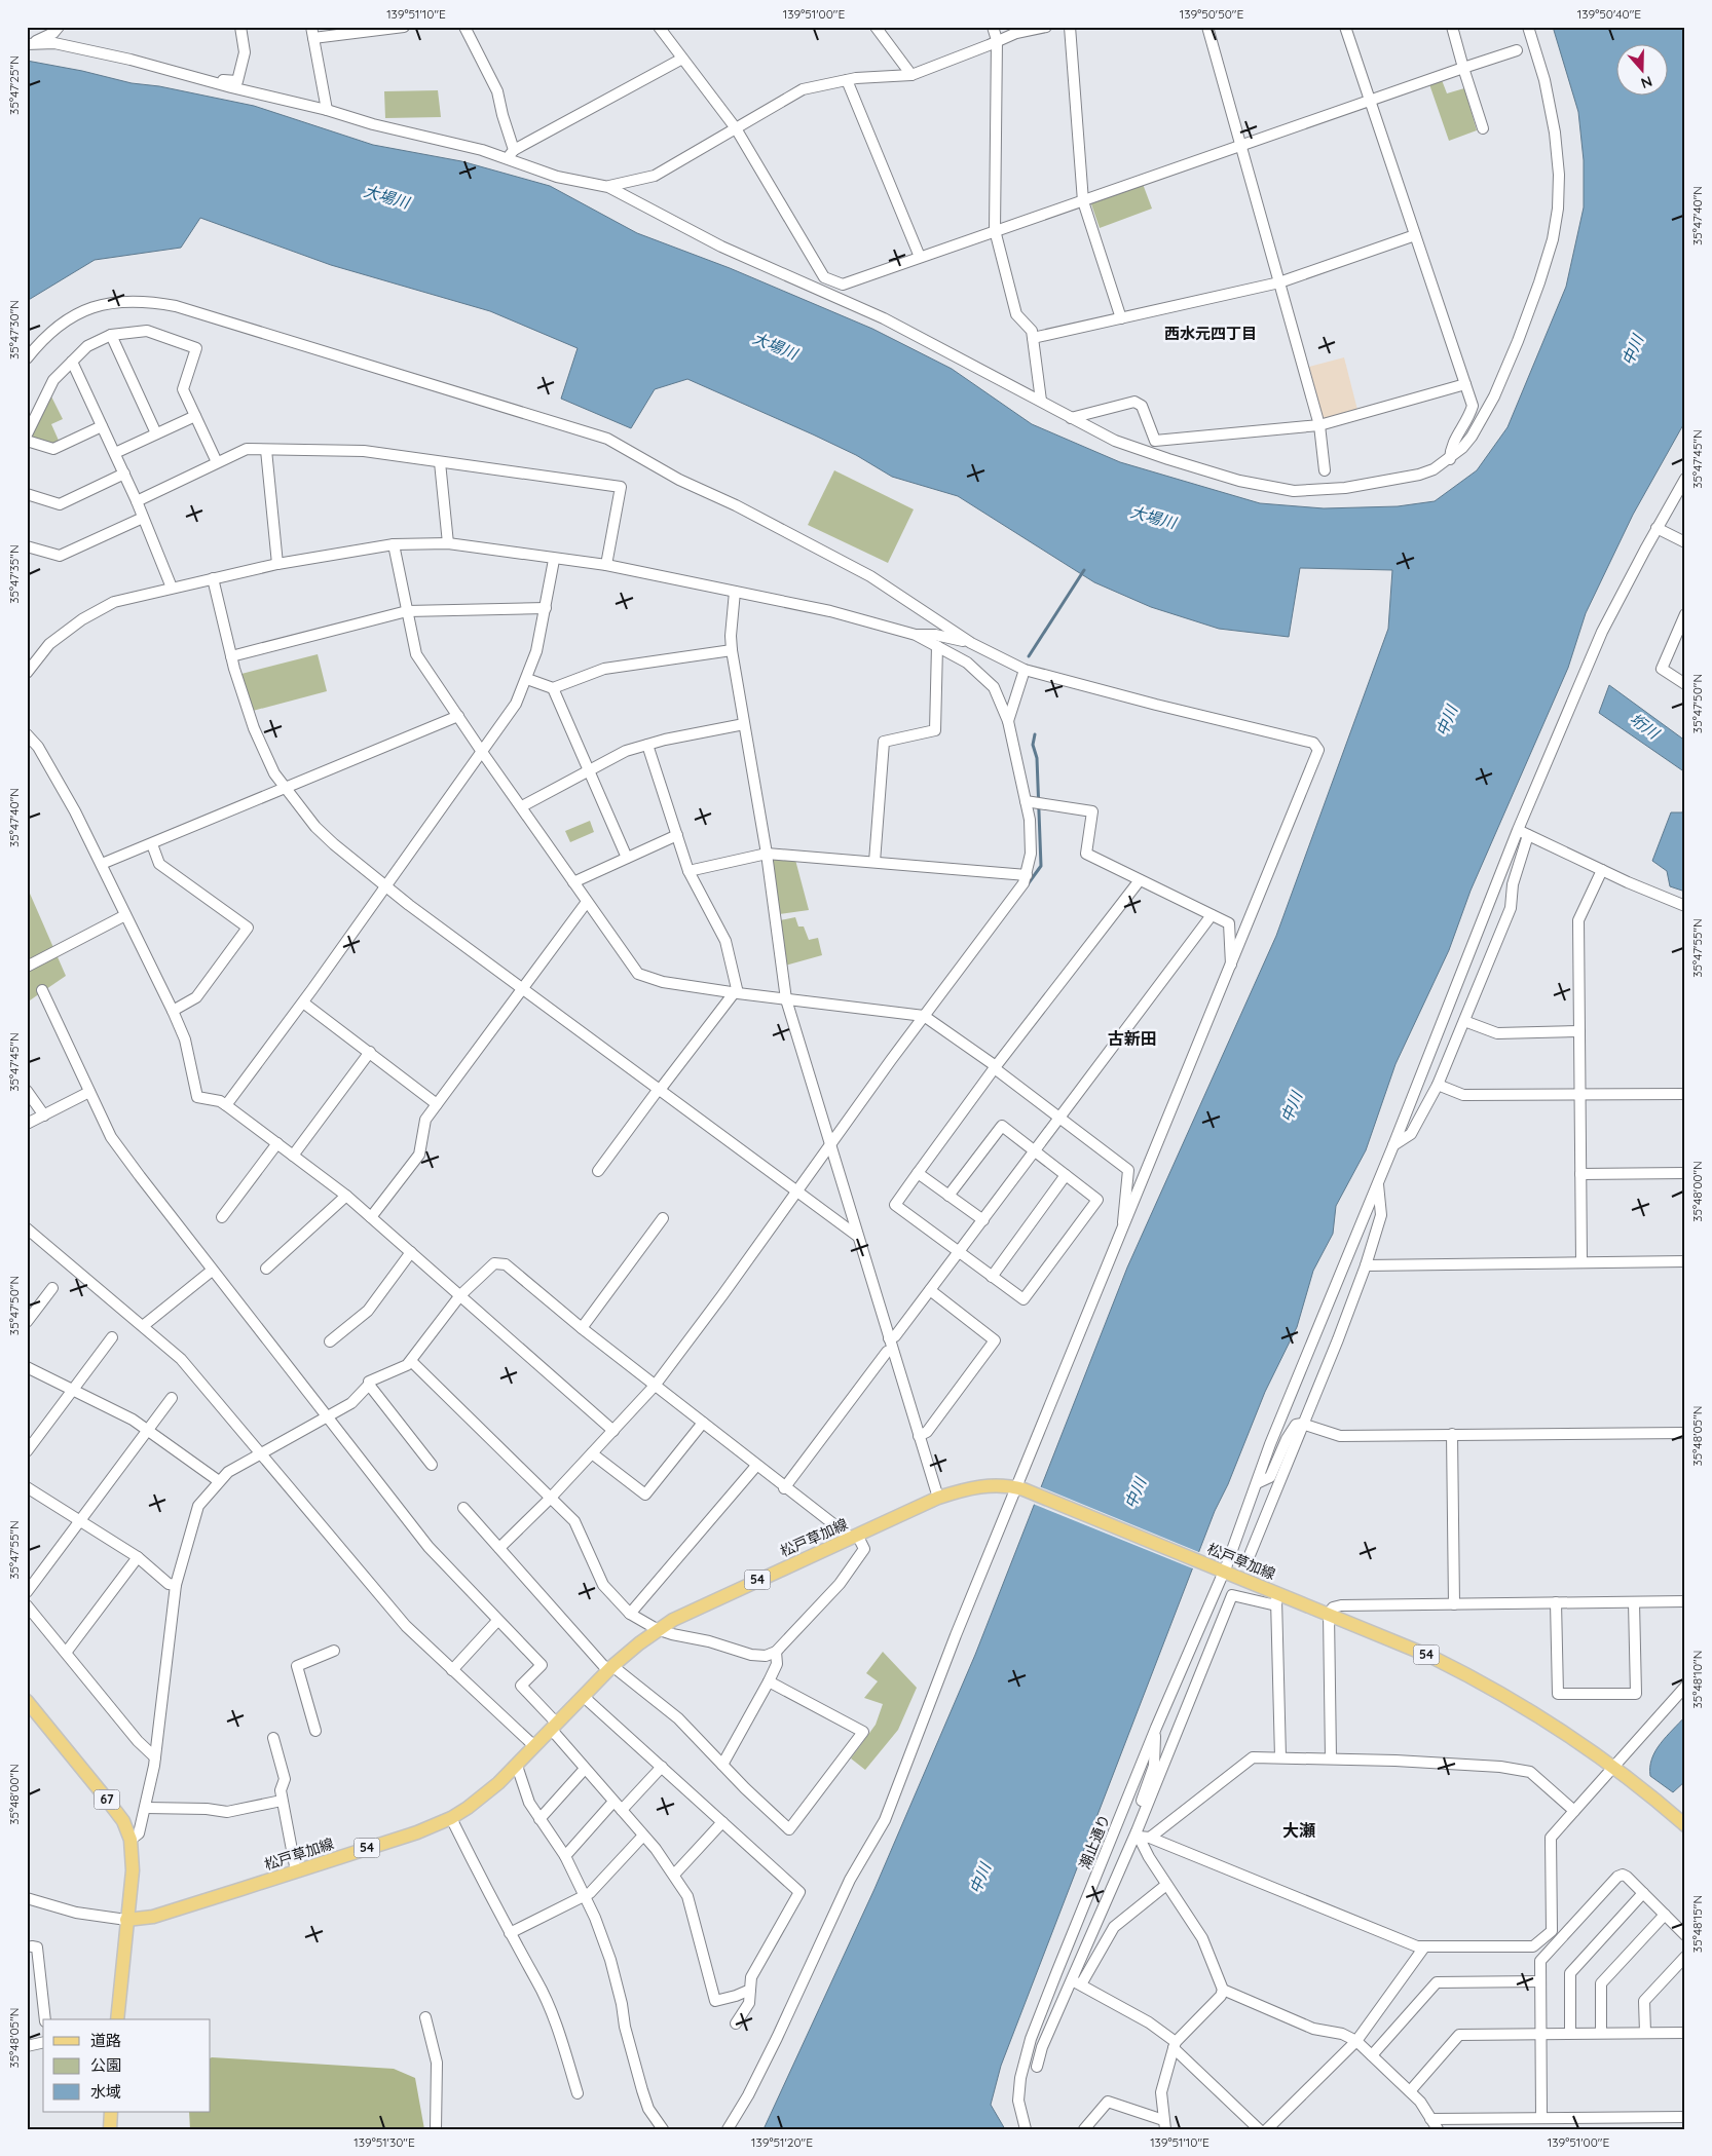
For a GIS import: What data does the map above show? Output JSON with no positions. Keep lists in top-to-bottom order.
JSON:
{
  "streets": {
    "main road": ["松戸草加線", "54", "67"],
    "street": ["潮止通り"]
  },
  "crossings": [
    ["松戸草加線", "67"],
    ["松戸草加線", "潮止通り"]
  ],
  "districts": ["西水元四丁目", "古新田", "大瀬"],
  "water": ["大場川", "中川", "垳川"],
  "legend": ["道路", "公園", "水域"],
  "north": "bottom",
  "coordinates": [
    "139°51'10\"E",
    "139°51'00\"E",
    "139°50'50\"E",
    "139°50'40\"E",
    "35°47'25\"N",
    "35°47'40\"N",
    "35°47'30\"N",
    "35°47'45\"N",
    "35°47'35\"N",
    "35°47'50\"N",
    "35°47'55\"N",
    "35°48'00\"N",
    "35°48'05\"N",
    "35°48'10\"N",
    "35°48'15\"N",
    "139°51'30\"E",
    "139°51'20\"E"
  ]
}
